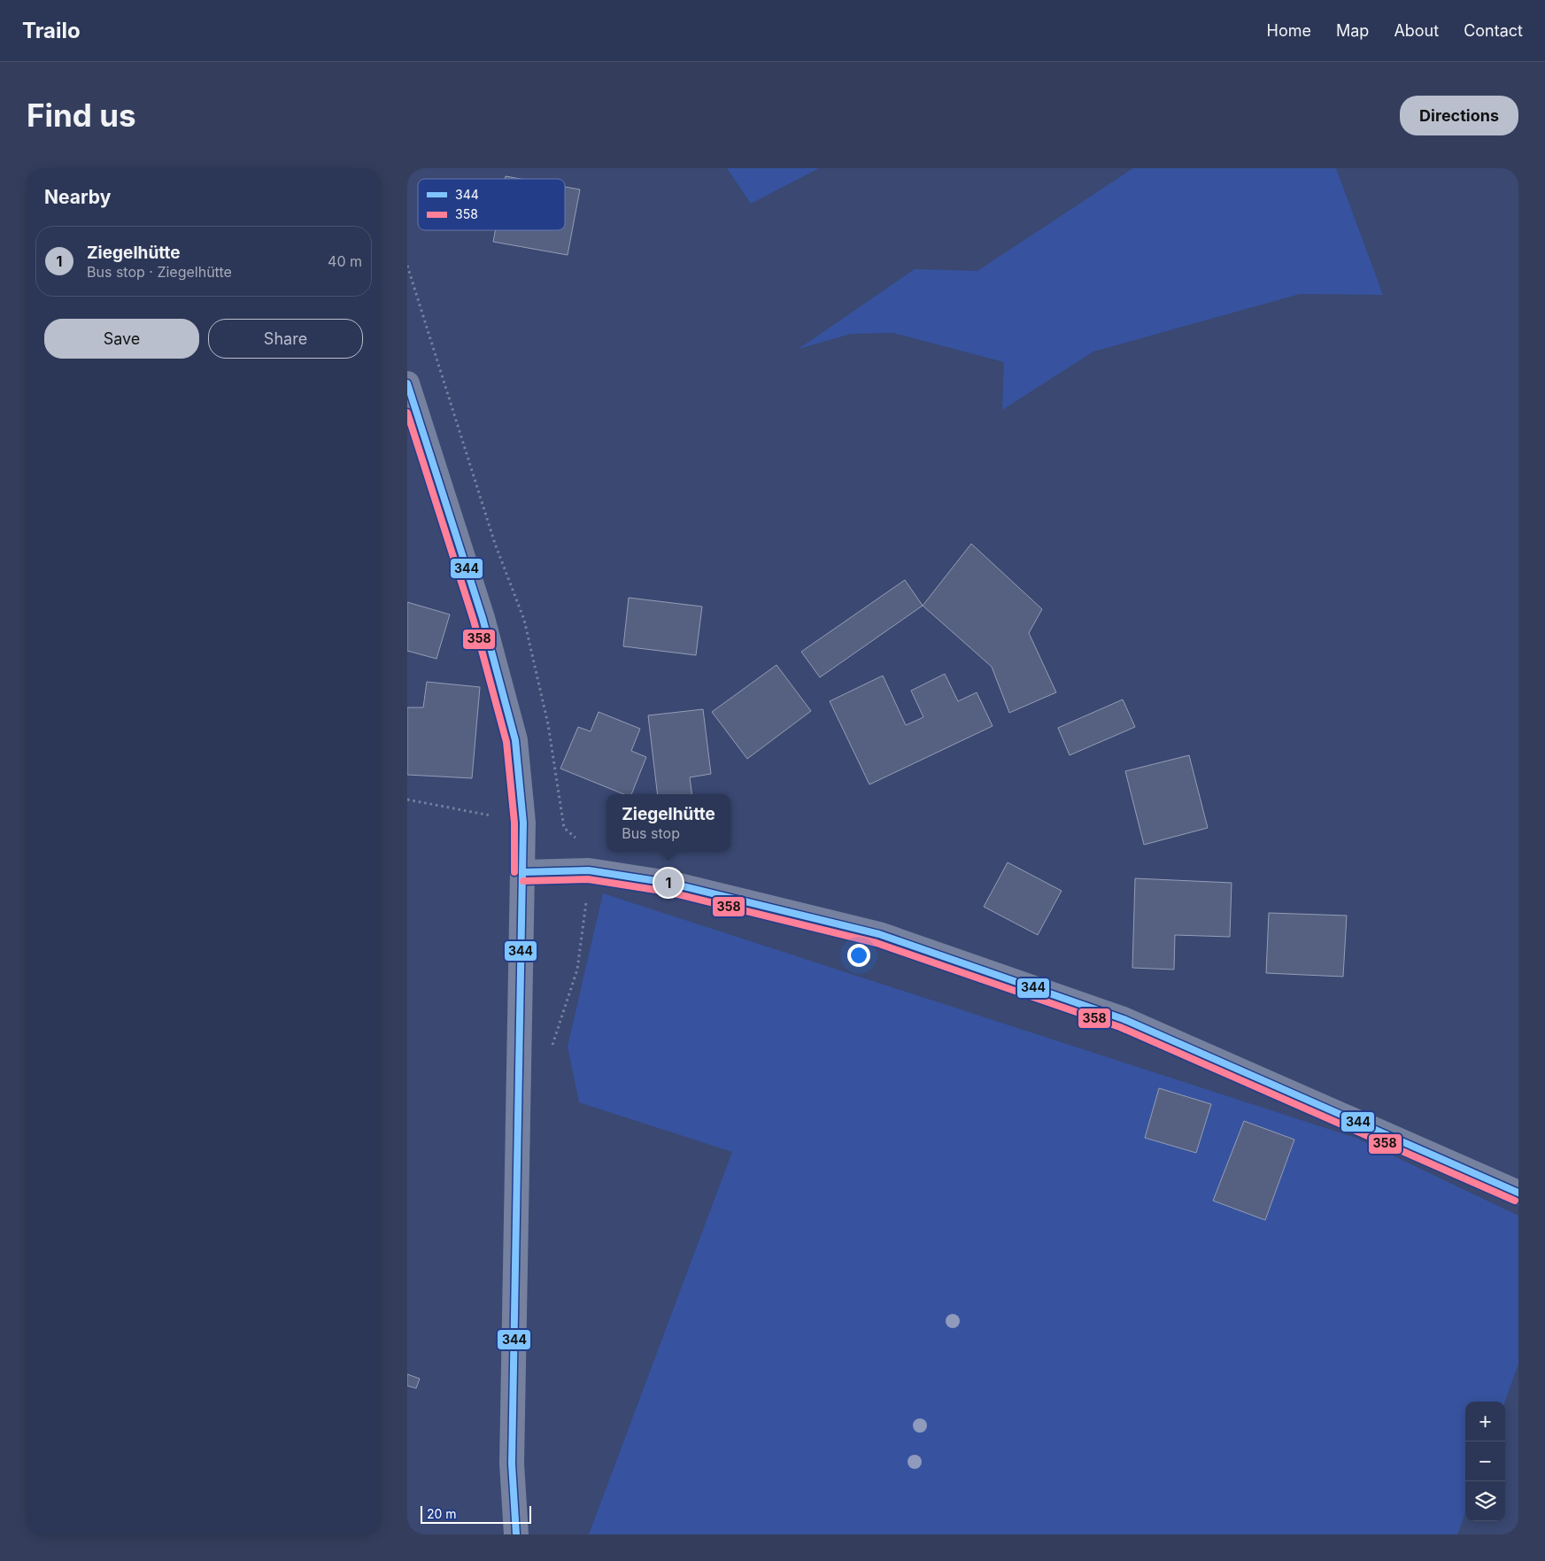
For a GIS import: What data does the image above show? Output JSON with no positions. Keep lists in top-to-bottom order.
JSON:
{
  "lines": ["transit line 344", "transit line 358"],
  "legend": ["344", "358"],
  "scale_bar": "20 m",
  "page": {
    "header": "Trailo",
    "nav": [
      "Home",
      "Map",
      "About",
      "Contact"
    ],
    "buttons": [
      "Directions",
      ["Save", "Share"]
    ],
    "title": "Find us",
    "heading": "Nearby",
    "list": [
      {
        "mark": "1",
        "name": "Ziegelhütte",
        "note": "Bus stop · Ziegelhütte",
        "value": "40 m"
      }
    ],
    "popup": ["Ziegelhütte", "Bus stop"],
    "pins": "1",
    "map_buttons": ["+", "−"],
    "scale": "20 m"
  }
}
